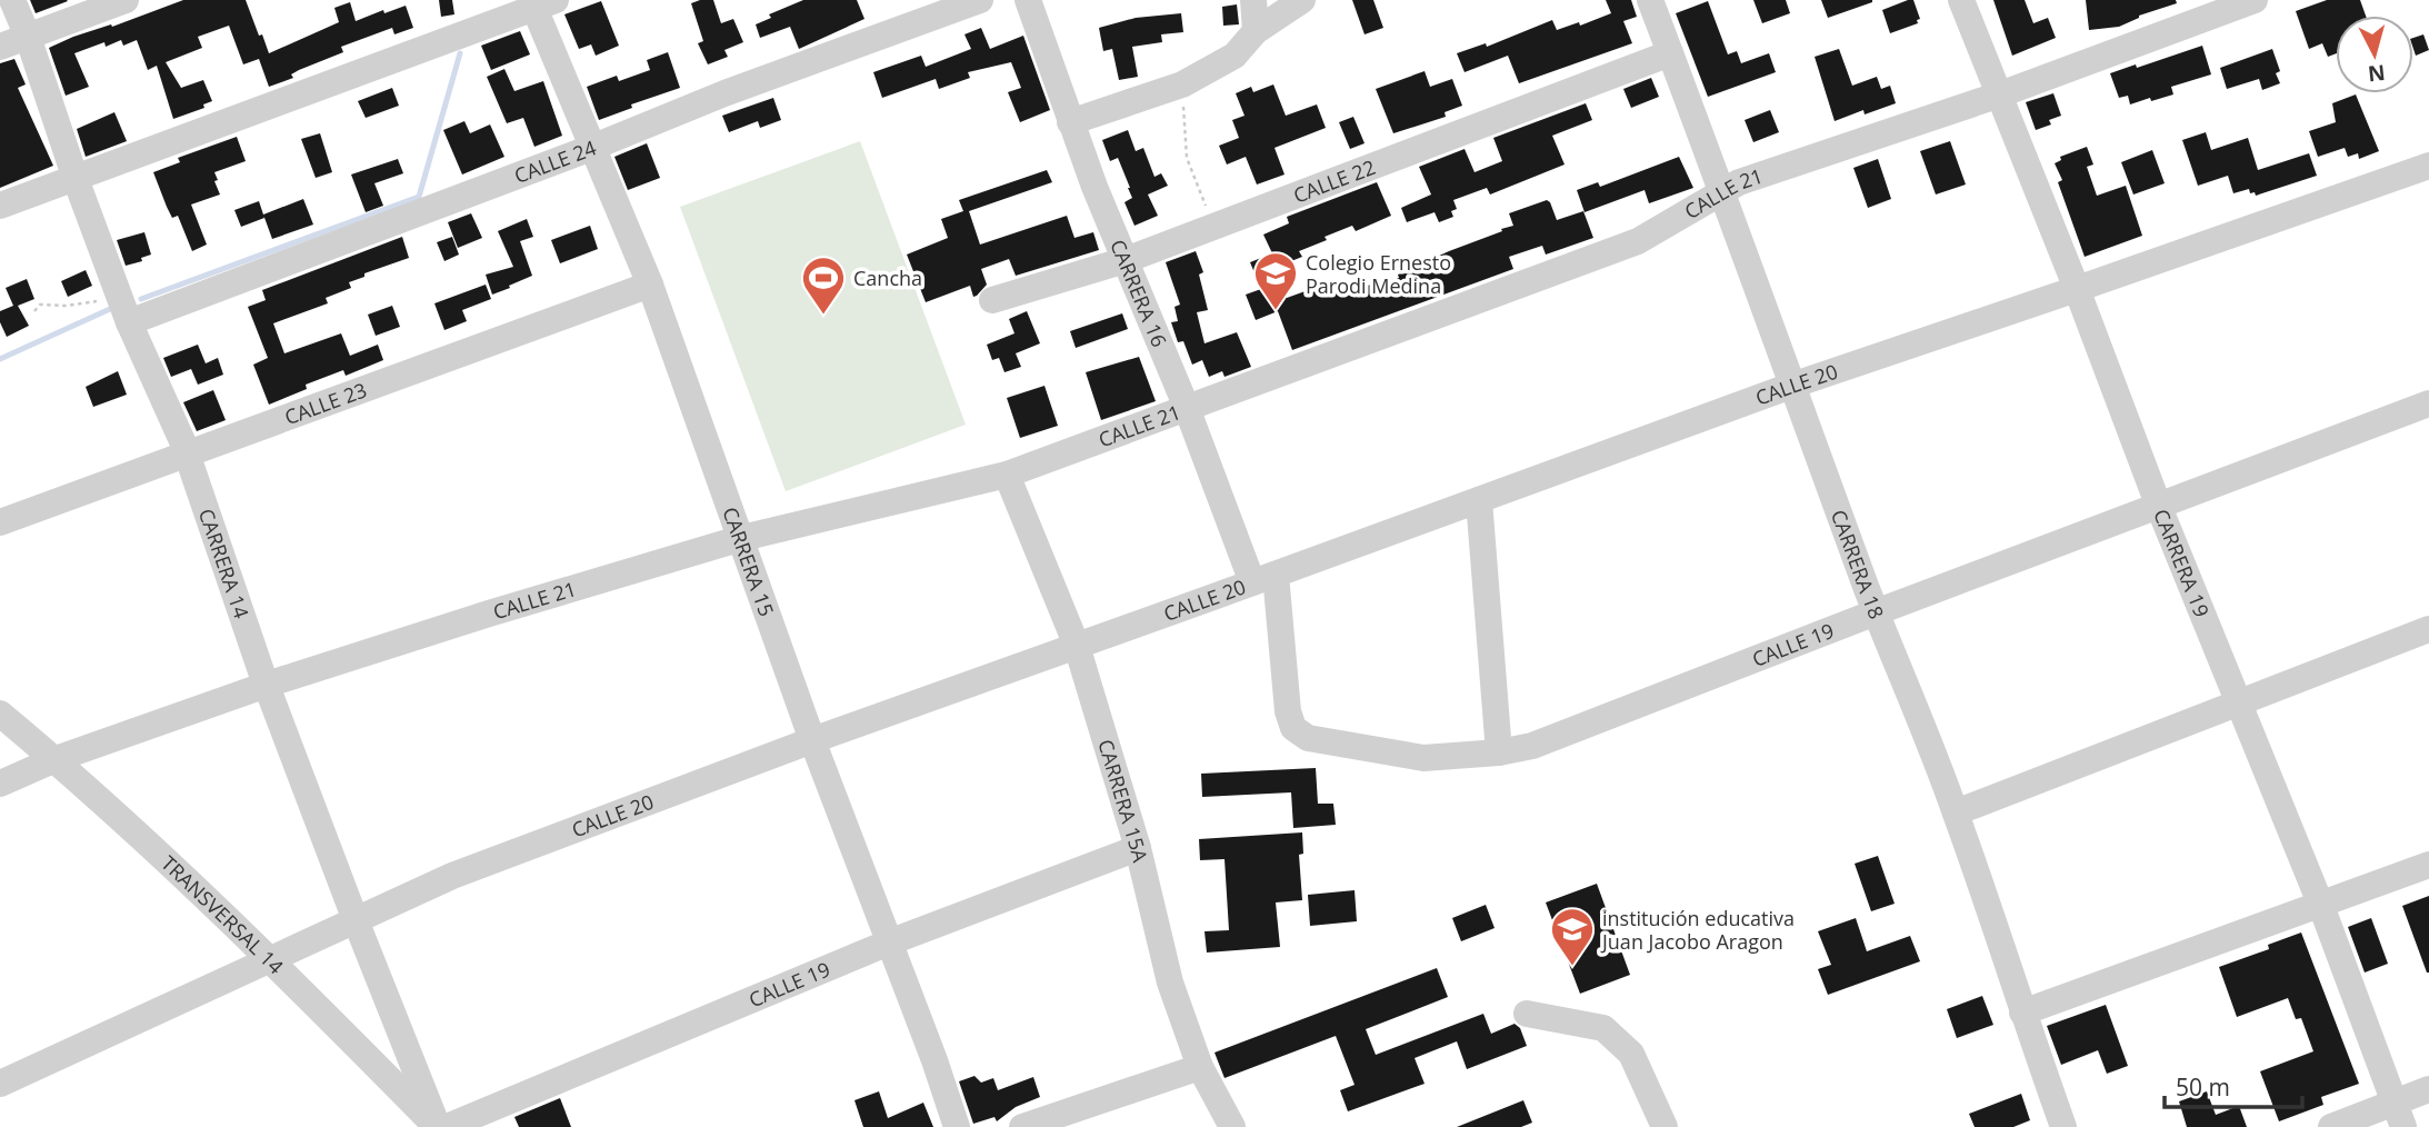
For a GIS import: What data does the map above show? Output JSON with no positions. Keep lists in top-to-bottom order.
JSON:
{
  "streets": {
    "street": [
      "CALLE 24",
      "CALLE 22",
      "CALLE 21",
      "CARRERA 16",
      "CALLE 20",
      "CALLE 23",
      "CARRERA 15",
      "CARRERA 14",
      "CARRERA 18",
      "CARRERA 19",
      "CALLE 19",
      "CARRERA 15A",
      "TRANSVERSAL 14"
    ]
  },
  "crossings": [
    ["CALLE 24", "CARRERA 15"],
    ["CALLE 24", "CARRERA 14"],
    ["CALLE 22", "CARRERA 16"],
    ["CALLE 22", "CARRERA 18"],
    ["CALLE 21", "CARRERA 16"],
    ["CALLE 21", "CARRERA 15"],
    ["CALLE 21", "CARRERA 14"],
    ["CALLE 21", "CARRERA 18"],
    ["CALLE 21", "CARRERA 19"],
    ["CALLE 21", "CARRERA 15A"],
    ["CALLE 21", "TRANSVERSAL 14"],
    ["CARRERA 16", "CALLE 20"],
    ["CARRERA 16", "CALLE 19"],
    ["CALLE 20", "CARRERA 15"],
    ["CALLE 20", "CARRERA 14"],
    ["CALLE 20", "CARRERA 18"],
    ["CALLE 20", "CARRERA 19"],
    ["CALLE 20", "CALLE 19"],
    ["CALLE 20", "CARRERA 15A"],
    ["CALLE 20", "TRANSVERSAL 14"],
    ["CALLE 23", "CARRERA 15"],
    ["CALLE 23", "CARRERA 14"],
    ["CARRERA 15", "CALLE 19"],
    ["CARRERA 14", "TRANSVERSAL 14"],
    ["CARRERA 18", "CALLE 19"],
    ["CARRERA 19", "CALLE 19"],
    ["CALLE 19", "CARRERA 15A"]
  ],
  "places": {
    "school or university": ["Colegio Ernesto Parodi Medina", "institución educativa Juan Jacobo Aragon"],
    "sports": ["Cancha"]
  },
  "scale_bar": "50 m",
  "north": "bottom"
}
